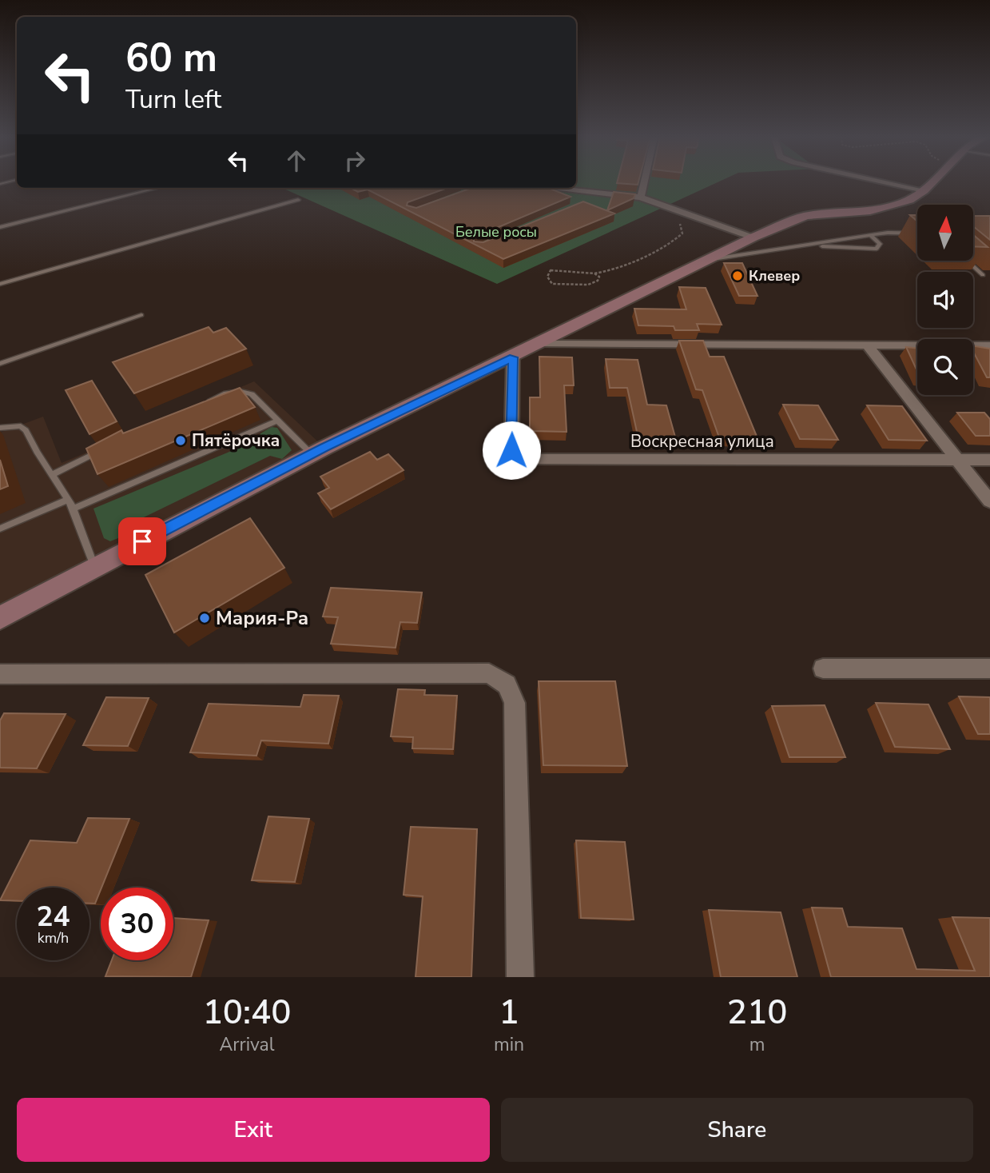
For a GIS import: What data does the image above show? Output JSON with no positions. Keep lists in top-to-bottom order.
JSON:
{
  "streets": {
    "street": ["Воскресная улица"]
  },
  "parks": ["Белые росы"],
  "places": ["Клевер", "Пятёрочка", "Мария-Ра"],
  "north": "top",
  "page": {
    "turn": ["60 m", "Turn left"],
    "speed": "24 km/h",
    "limit": "30",
    "eta": [
      "10:40",
      "Arrival",
      "1",
      "min",
      "210",
      "m"
    ],
    "buttons": ["Exit", "Share"]
  }
}
